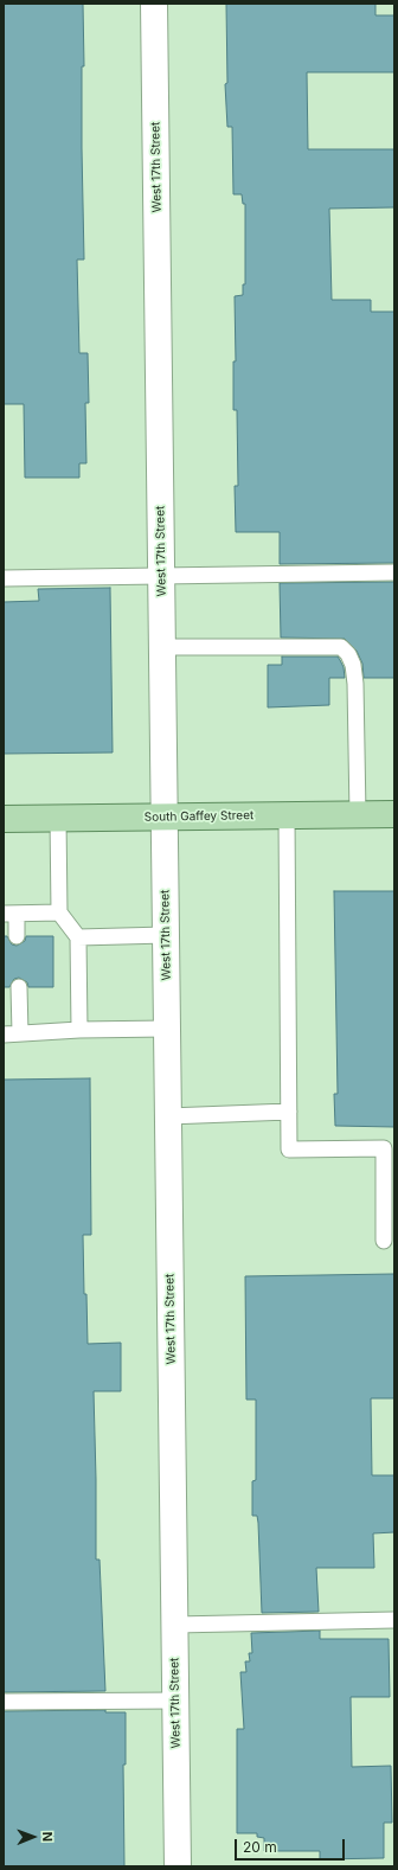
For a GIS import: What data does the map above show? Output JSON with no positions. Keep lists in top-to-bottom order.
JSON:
{
  "streets": {
    "main road": ["South Gaffey Street"],
    "street": ["West 17th Street"]
  },
  "crossings": [
    ["West 17th Street", "South Gaffey Street"]
  ],
  "scale_bar": "20 m",
  "north": "right"
}
